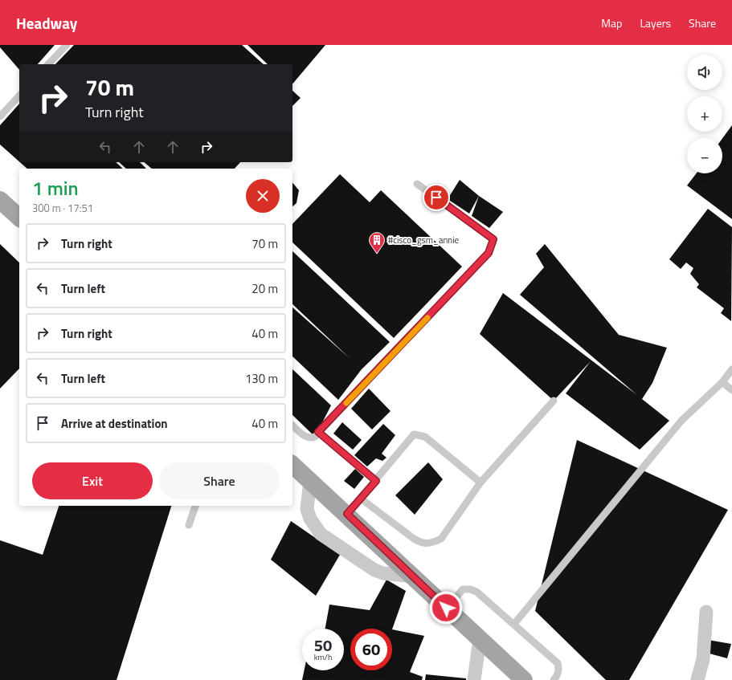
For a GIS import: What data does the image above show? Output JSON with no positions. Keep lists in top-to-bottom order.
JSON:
{
  "places": {
    "building": ["#cisco_gsm_annie"]
  },
  "page": {
    "header": "Headway",
    "nav": ["Map", "Layers", "Share"],
    "map_buttons": ["+", "−"],
    "turn": ["70 m", "Turn right"],
    "heading": ["1 min", "300 m · 17:51"],
    "list": [
      {
        "name": "Turn right",
        "value": "70 m"
      },
      {
        "name": "Turn left",
        "value": "20 m"
      },
      {
        "name": "Turn right",
        "value": "40 m"
      },
      {
        "name": "Turn left",
        "value": "130 m"
      },
      {
        "name": "Arrive at destination",
        "value": "40 m"
      }
    ],
    "buttons": ["Exit", "Share"],
    "speed": "50 km/h",
    "limit": "60"
  }
}
